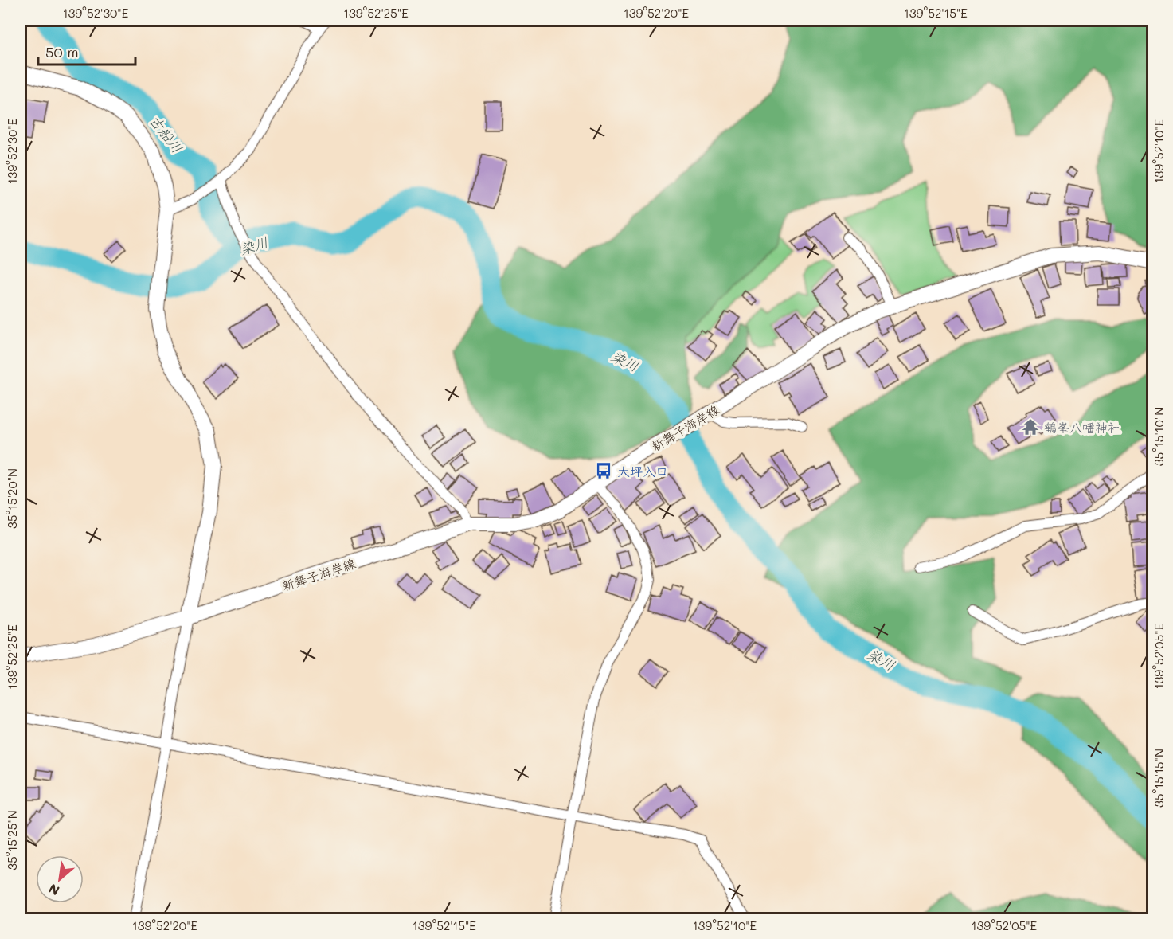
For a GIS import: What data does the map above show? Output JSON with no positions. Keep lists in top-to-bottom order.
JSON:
{
  "streets": {
    "main road": ["新舞子海岸線"]
  },
  "water": ["古船川", "染川"],
  "places": {
    "temple": ["鶴峯八幡神社"],
    "bus stop": ["大坪入口"]
  },
  "scale_bar": "50 m",
  "north": "bottom left",
  "coordinates": [
    "139°52'30\"E",
    "139°52'25\"E",
    "139°52'20\"E",
    "139°52'15\"E",
    "139°52'10\"E",
    "35°15'10\"N",
    "35°15'20\"N",
    "139°52'05\"E",
    "35°15'15\"N",
    "35°15'25\"N"
  ]
}
